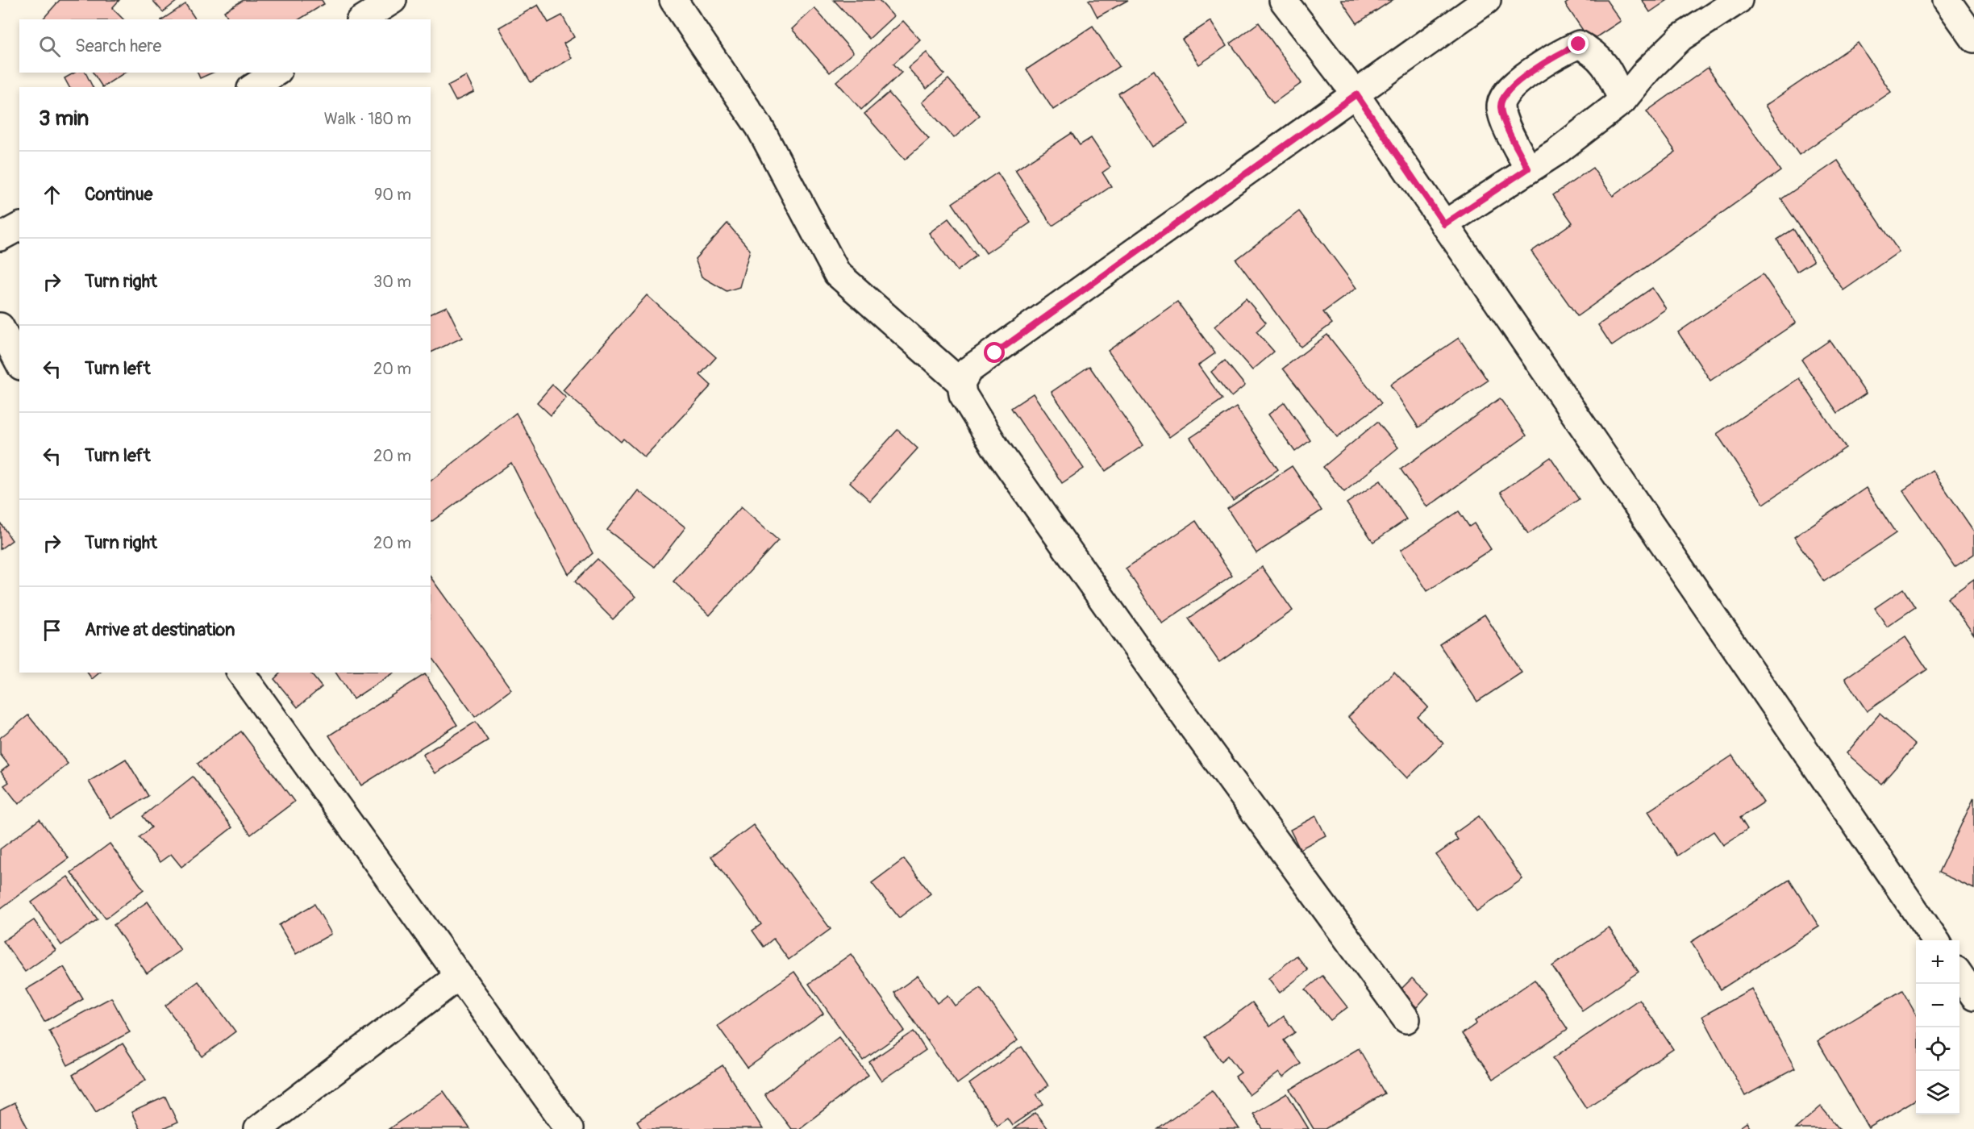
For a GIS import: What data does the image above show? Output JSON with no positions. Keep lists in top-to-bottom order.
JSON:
{
  "page": {
    "search": "Search here",
    "heading": ["3 min", "Walk · 180 m"],
    "list": [
      ["Continue", "90 m"],
      ["Turn right", "30 m"],
      ["Turn left", "20 m"],
      ["Turn left", "20 m"],
      ["Turn right", "20 m"],
      "Arrive at destination"
    ],
    "map_buttons": ["+", "−"]
  }
}
